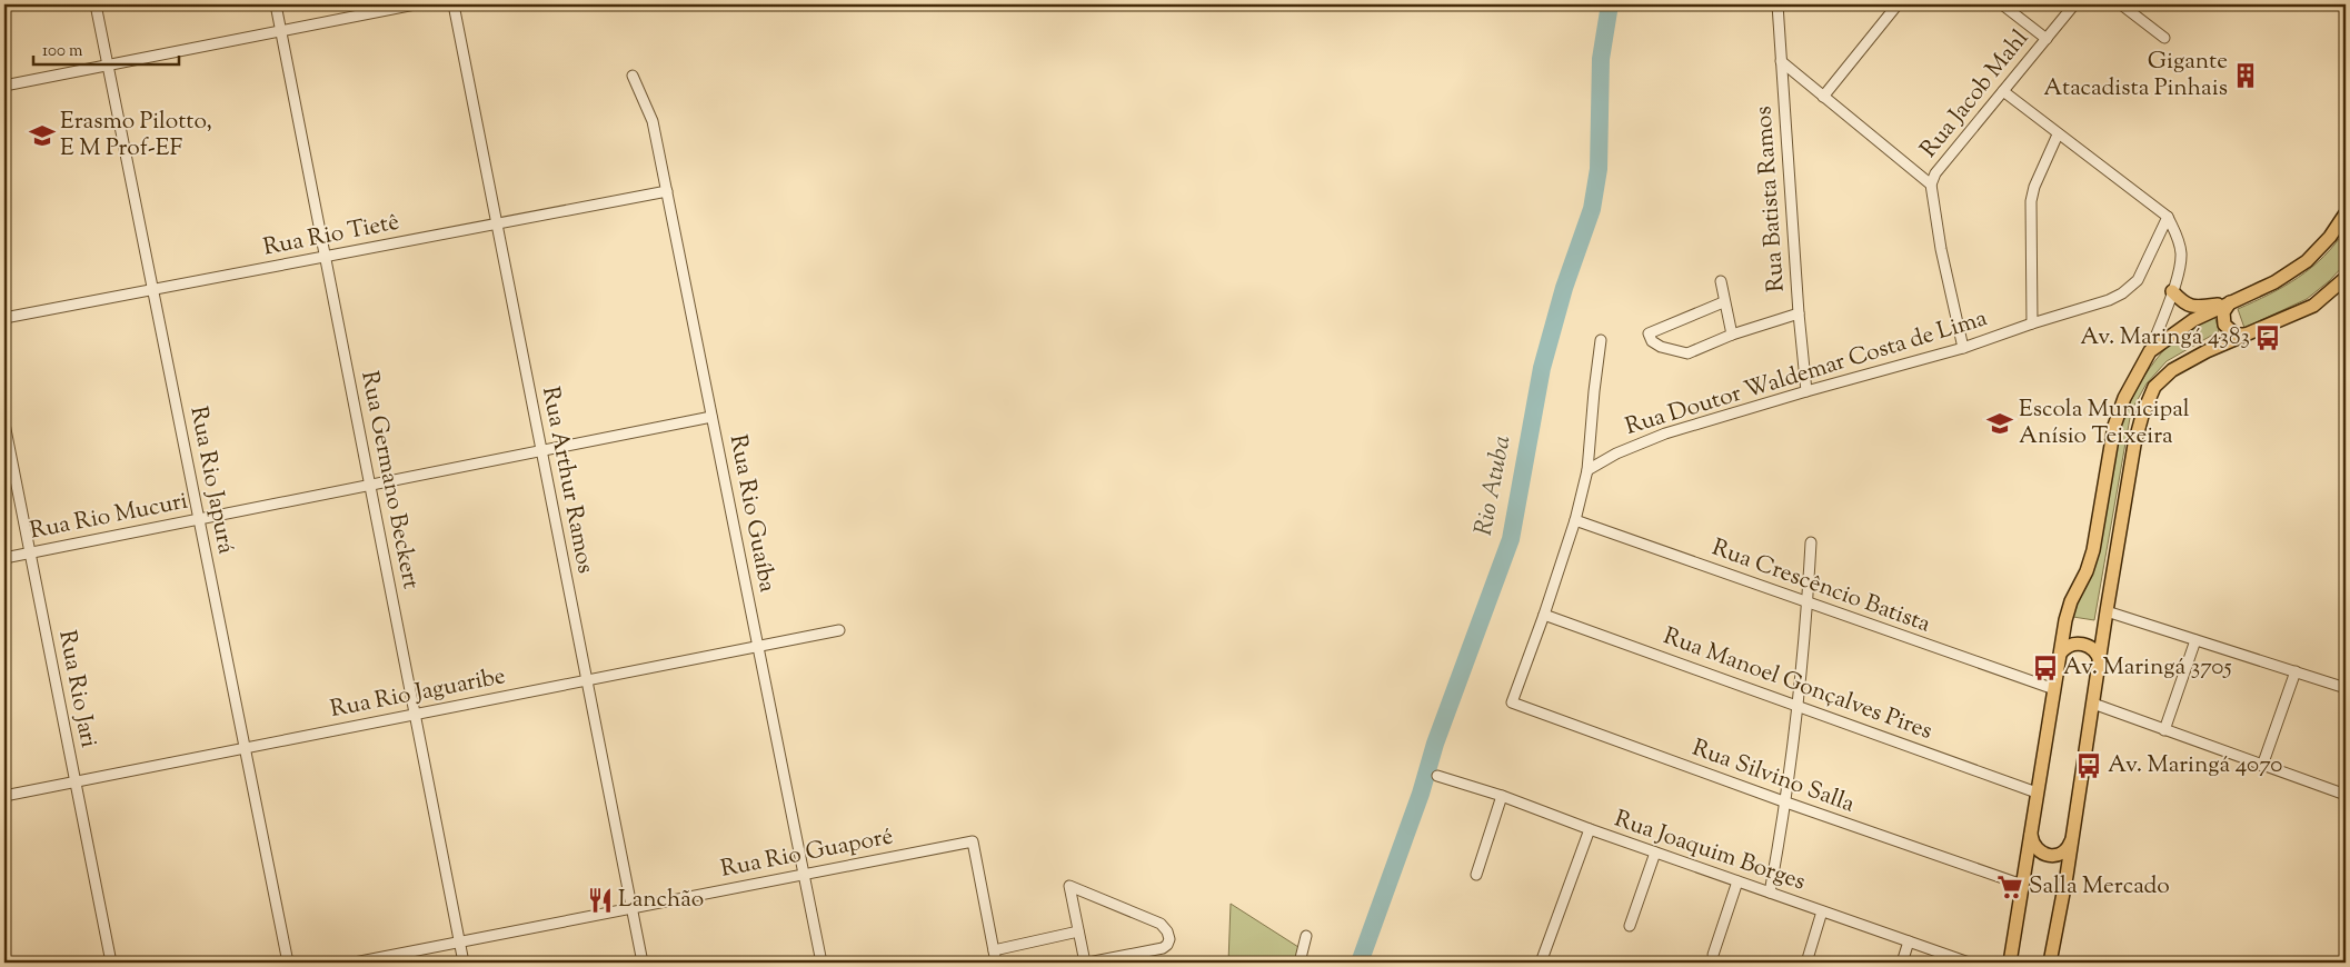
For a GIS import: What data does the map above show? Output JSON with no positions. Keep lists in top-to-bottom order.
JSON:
{
  "streets": {
    "street": [
      "Rua Jacob Mahl",
      "Rua Batista Ramos",
      "Rua Rio Tietê",
      "Rua Doutor Waldemar Costa de Lima",
      "Rua Rio Japurá",
      "Rua Germano Beckert",
      "Rua Arthur Ramos",
      "Rua Rio Guaíba",
      "Rua Rio Mucuri",
      "Rua Crescêncio Batista",
      "Rua Manoel Gonçalves Pires",
      "Rua Rio Jari",
      "Rua Rio Jaguaribe",
      "Rua Silvino Salla",
      "Rua Joaquim Borges",
      "Rua Rio Guaporé"
    ]
  },
  "crossings": [
    ["Rua Batista Ramos", "Rua Doutor Waldemar Costa de Lima"],
    ["Rua Rio Tietê", "Rua Rio Japurá"],
    ["Rua Rio Tietê", "Rua Germano Beckert"],
    ["Rua Rio Tietê", "Rua Arthur Ramos"],
    ["Rua Rio Tietê", "Rua Rio Guaíba"],
    ["Rua Rio Japurá", "Rua Rio Mucuri"],
    ["Rua Rio Japurá", "Rua Rio Jaguaribe"],
    ["Rua Germano Beckert", "Rua Rio Mucuri"],
    ["Rua Germano Beckert", "Rua Rio Jaguaribe"],
    ["Rua Germano Beckert", "Rua Rio Guaporé"],
    ["Rua Arthur Ramos", "Rua Rio Mucuri"],
    ["Rua Arthur Ramos", "Rua Rio Jaguaribe"],
    ["Rua Arthur Ramos", "Rua Rio Guaporé"],
    ["Rua Rio Guaíba", "Rua Rio Mucuri"],
    ["Rua Rio Guaíba", "Rua Rio Jaguaribe"],
    ["Rua Rio Guaíba", "Rua Rio Guaporé"],
    ["Rua Rio Mucuri", "Rua Rio Jari"],
    ["Rua Manoel Gonçalves Pires", "Rua Silvino Salla"],
    ["Rua Rio Jari", "Rua Rio Jaguaribe"]
  ],
  "water": ["Rio Atuba"],
  "places": {
    "building": ["Gigante Atacadista Pinhais"],
    "school or university": ["Erasmo Pilotto, E M Prof-EF", "Escola Municipal Anísio Teixeira"],
    "bus stop": ["Av. Maringá 4383", "Av. Maringá 3705", "Av. Maringá 4070"],
    "supermarket": ["Salla Mercado"],
    "restaurant": ["Lanchão"]
  },
  "scale_bar": "100 m"
}
